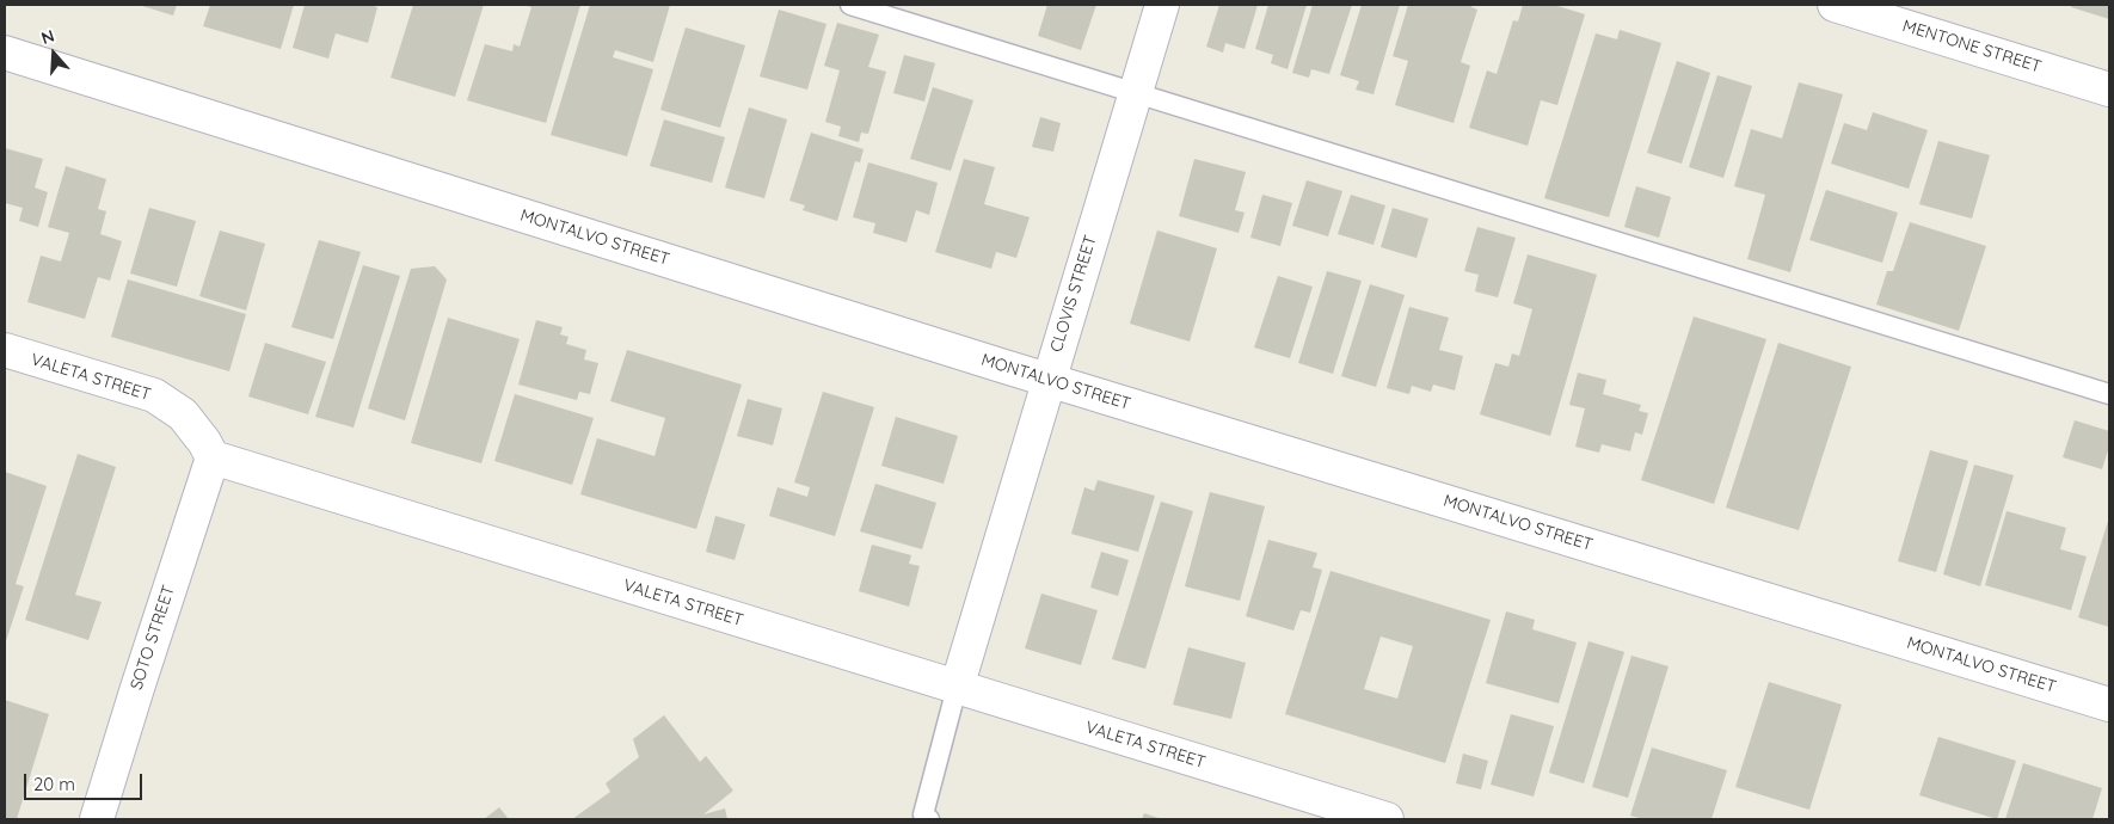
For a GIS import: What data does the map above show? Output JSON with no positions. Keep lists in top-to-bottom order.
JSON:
{
  "streets": {
    "street": [
      "MENTONE STREET",
      "MONTALVO STREET",
      "CLOVIS STREET",
      "VALETA STREET",
      "SOTO STREET"
    ]
  },
  "crossings": [
    ["MONTALVO STREET", "CLOVIS STREET"],
    ["CLOVIS STREET", "VALETA STREET"],
    ["VALETA STREET", "SOTO STREET"]
  ],
  "scale_bar": "20 m",
  "north": "top"
}
